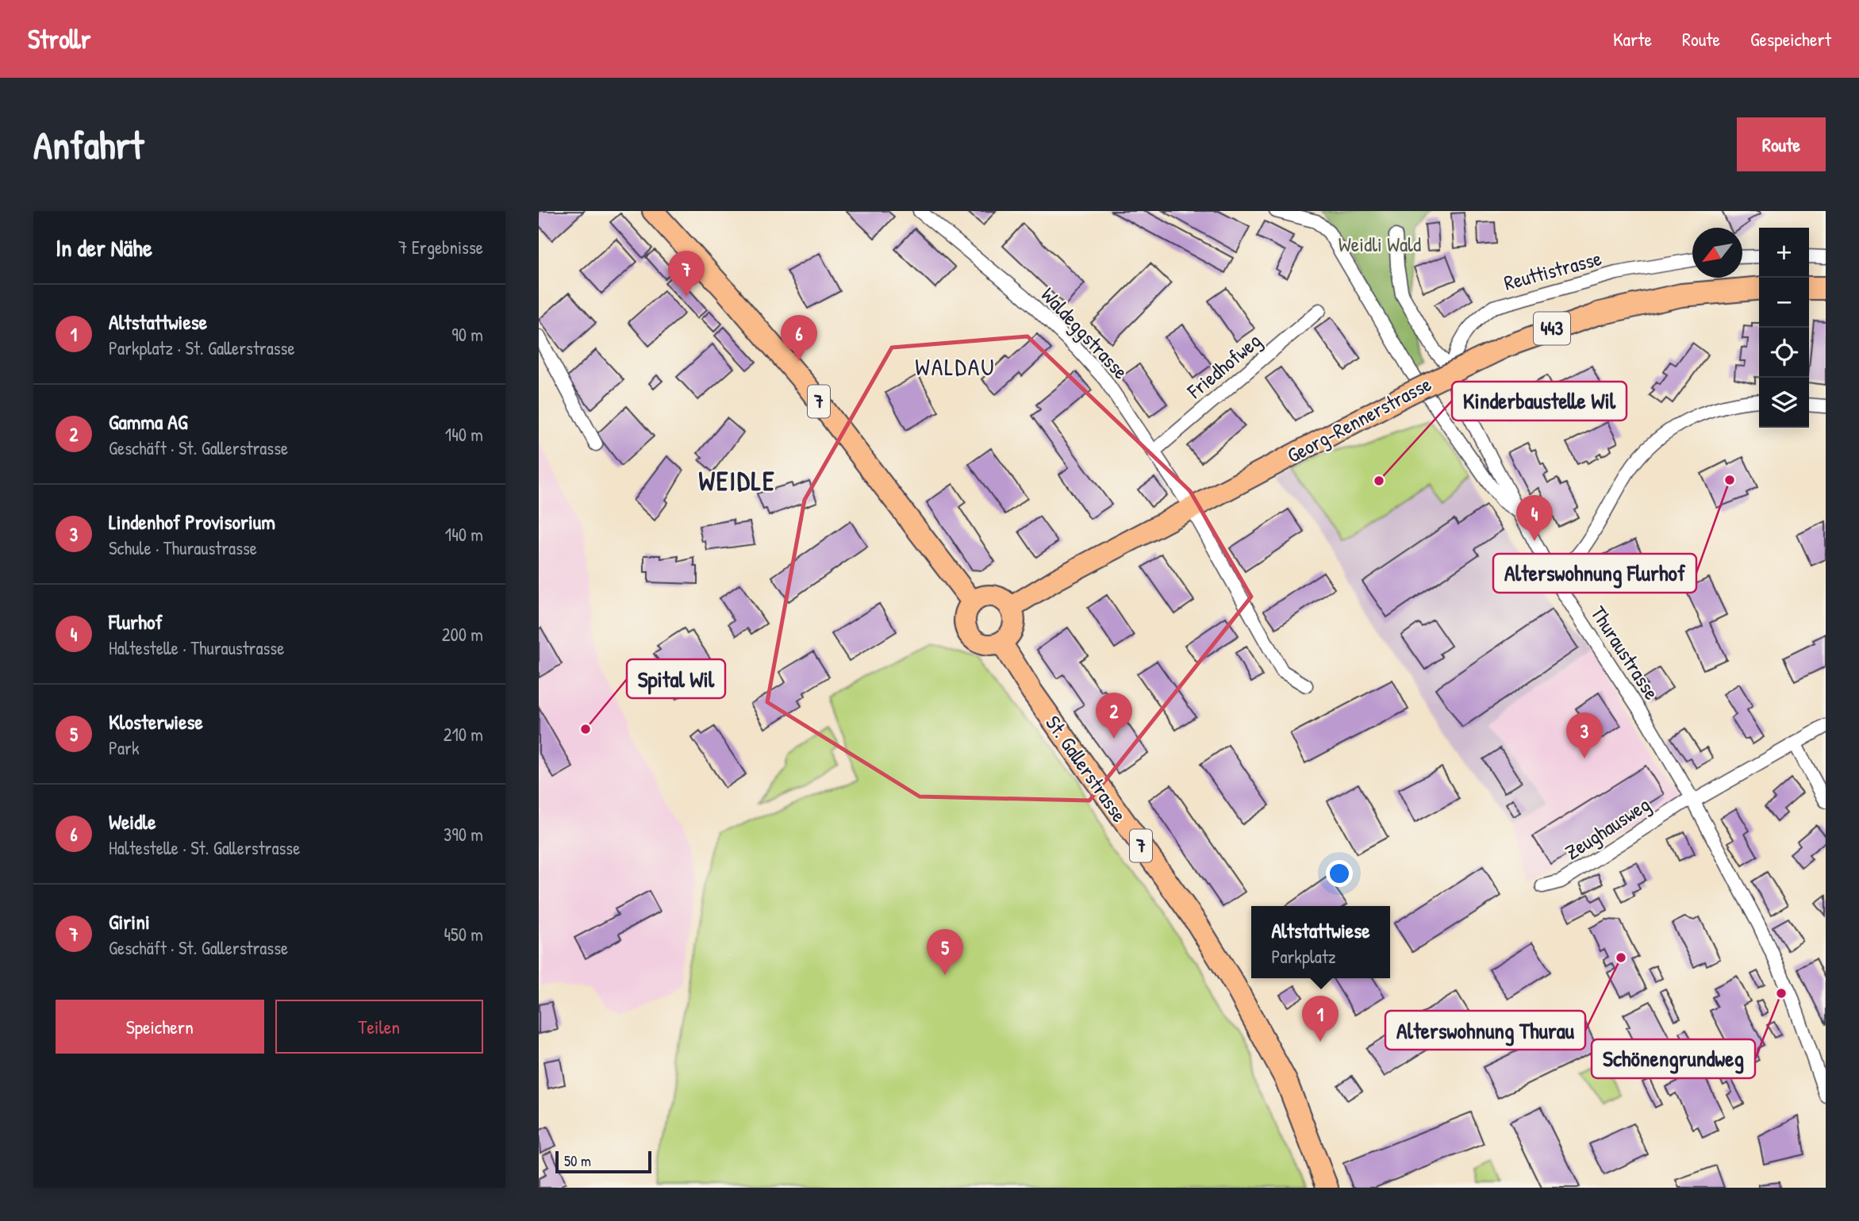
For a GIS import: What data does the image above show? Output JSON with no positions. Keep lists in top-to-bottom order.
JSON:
{
  "streets": {
    "highway": ["443", "Georg-Rennerstrasse"],
    "main road": ["7", "St. Gallerstrasse"],
    "street": [
      "Reuttistrasse",
      "Waldeggstrasse",
      "Friedhofweg",
      "Thuraustrasse",
      "Zeughausweg"
    ]
  },
  "crossings": [
    ["Reuttistrasse", "Thuraustrasse"],
    ["Waldeggstrasse", "Friedhofweg"],
    ["Waldeggstrasse", "Georg-Rennerstrasse"],
    ["7", "Georg-Rennerstrasse"],
    ["7", "St. Gallerstrasse"],
    ["Georg-Rennerstrasse", "St. Gallerstrasse"],
    ["Thuraustrasse", "Zeughausweg"]
  ],
  "districts": ["WALDAU", "WEIDLE"],
  "parks": ["Weidli Wald"],
  "places": [
    "Alterswohnung Flurhof",
    "Kinderbaustelle Wil",
    "Spital Wil",
    "Alterswohnung Thurau",
    "Schönengrundweg"
  ],
  "scale_bar": "50 m",
  "north": "bottom left",
  "page": {
    "header": "Strollr",
    "nav": ["Karte", "Route", "Gespeichert"],
    "buttons": [
      "Route",
      ["Speichern", "Teilen"]
    ],
    "title": "Anfahrt",
    "heading": ["In der Nähe", "7 Ergebnisse"],
    "map_buttons": ["+", "−"],
    "pins": [
      "7",
      "6",
      "4",
      "2",
      "3",
      "5",
      "1"
    ],
    "list": [
      {
        "mark": "1",
        "name": "Altstattwiese",
        "note": "Parkplatz · St. Gallerstrasse",
        "value": "90 m"
      },
      {
        "mark": "2",
        "name": "Gamma AG",
        "note": "Geschäft · St. Gallerstrasse",
        "value": "140 m"
      },
      {
        "mark": "3",
        "name": "Lindenhof Provisorium",
        "note": "Schule · Thuraustrasse",
        "value": "140 m"
      },
      {
        "mark": "4",
        "name": "Flurhof",
        "note": "Haltestelle · Thuraustrasse",
        "value": "200 m"
      },
      {
        "mark": "5",
        "name": "Klosterwiese",
        "note": "Park",
        "value": "210 m"
      },
      {
        "mark": "6",
        "name": "Weidle",
        "note": "Haltestelle · St. Gallerstrasse",
        "value": "390 m"
      },
      {
        "mark": "7",
        "name": "Girini",
        "note": "Geschäft · St. Gallerstrasse",
        "value": "450 m"
      }
    ],
    "popup": ["Altstattwiese", "Parkplatz"],
    "scale": "50 m"
  }
}
